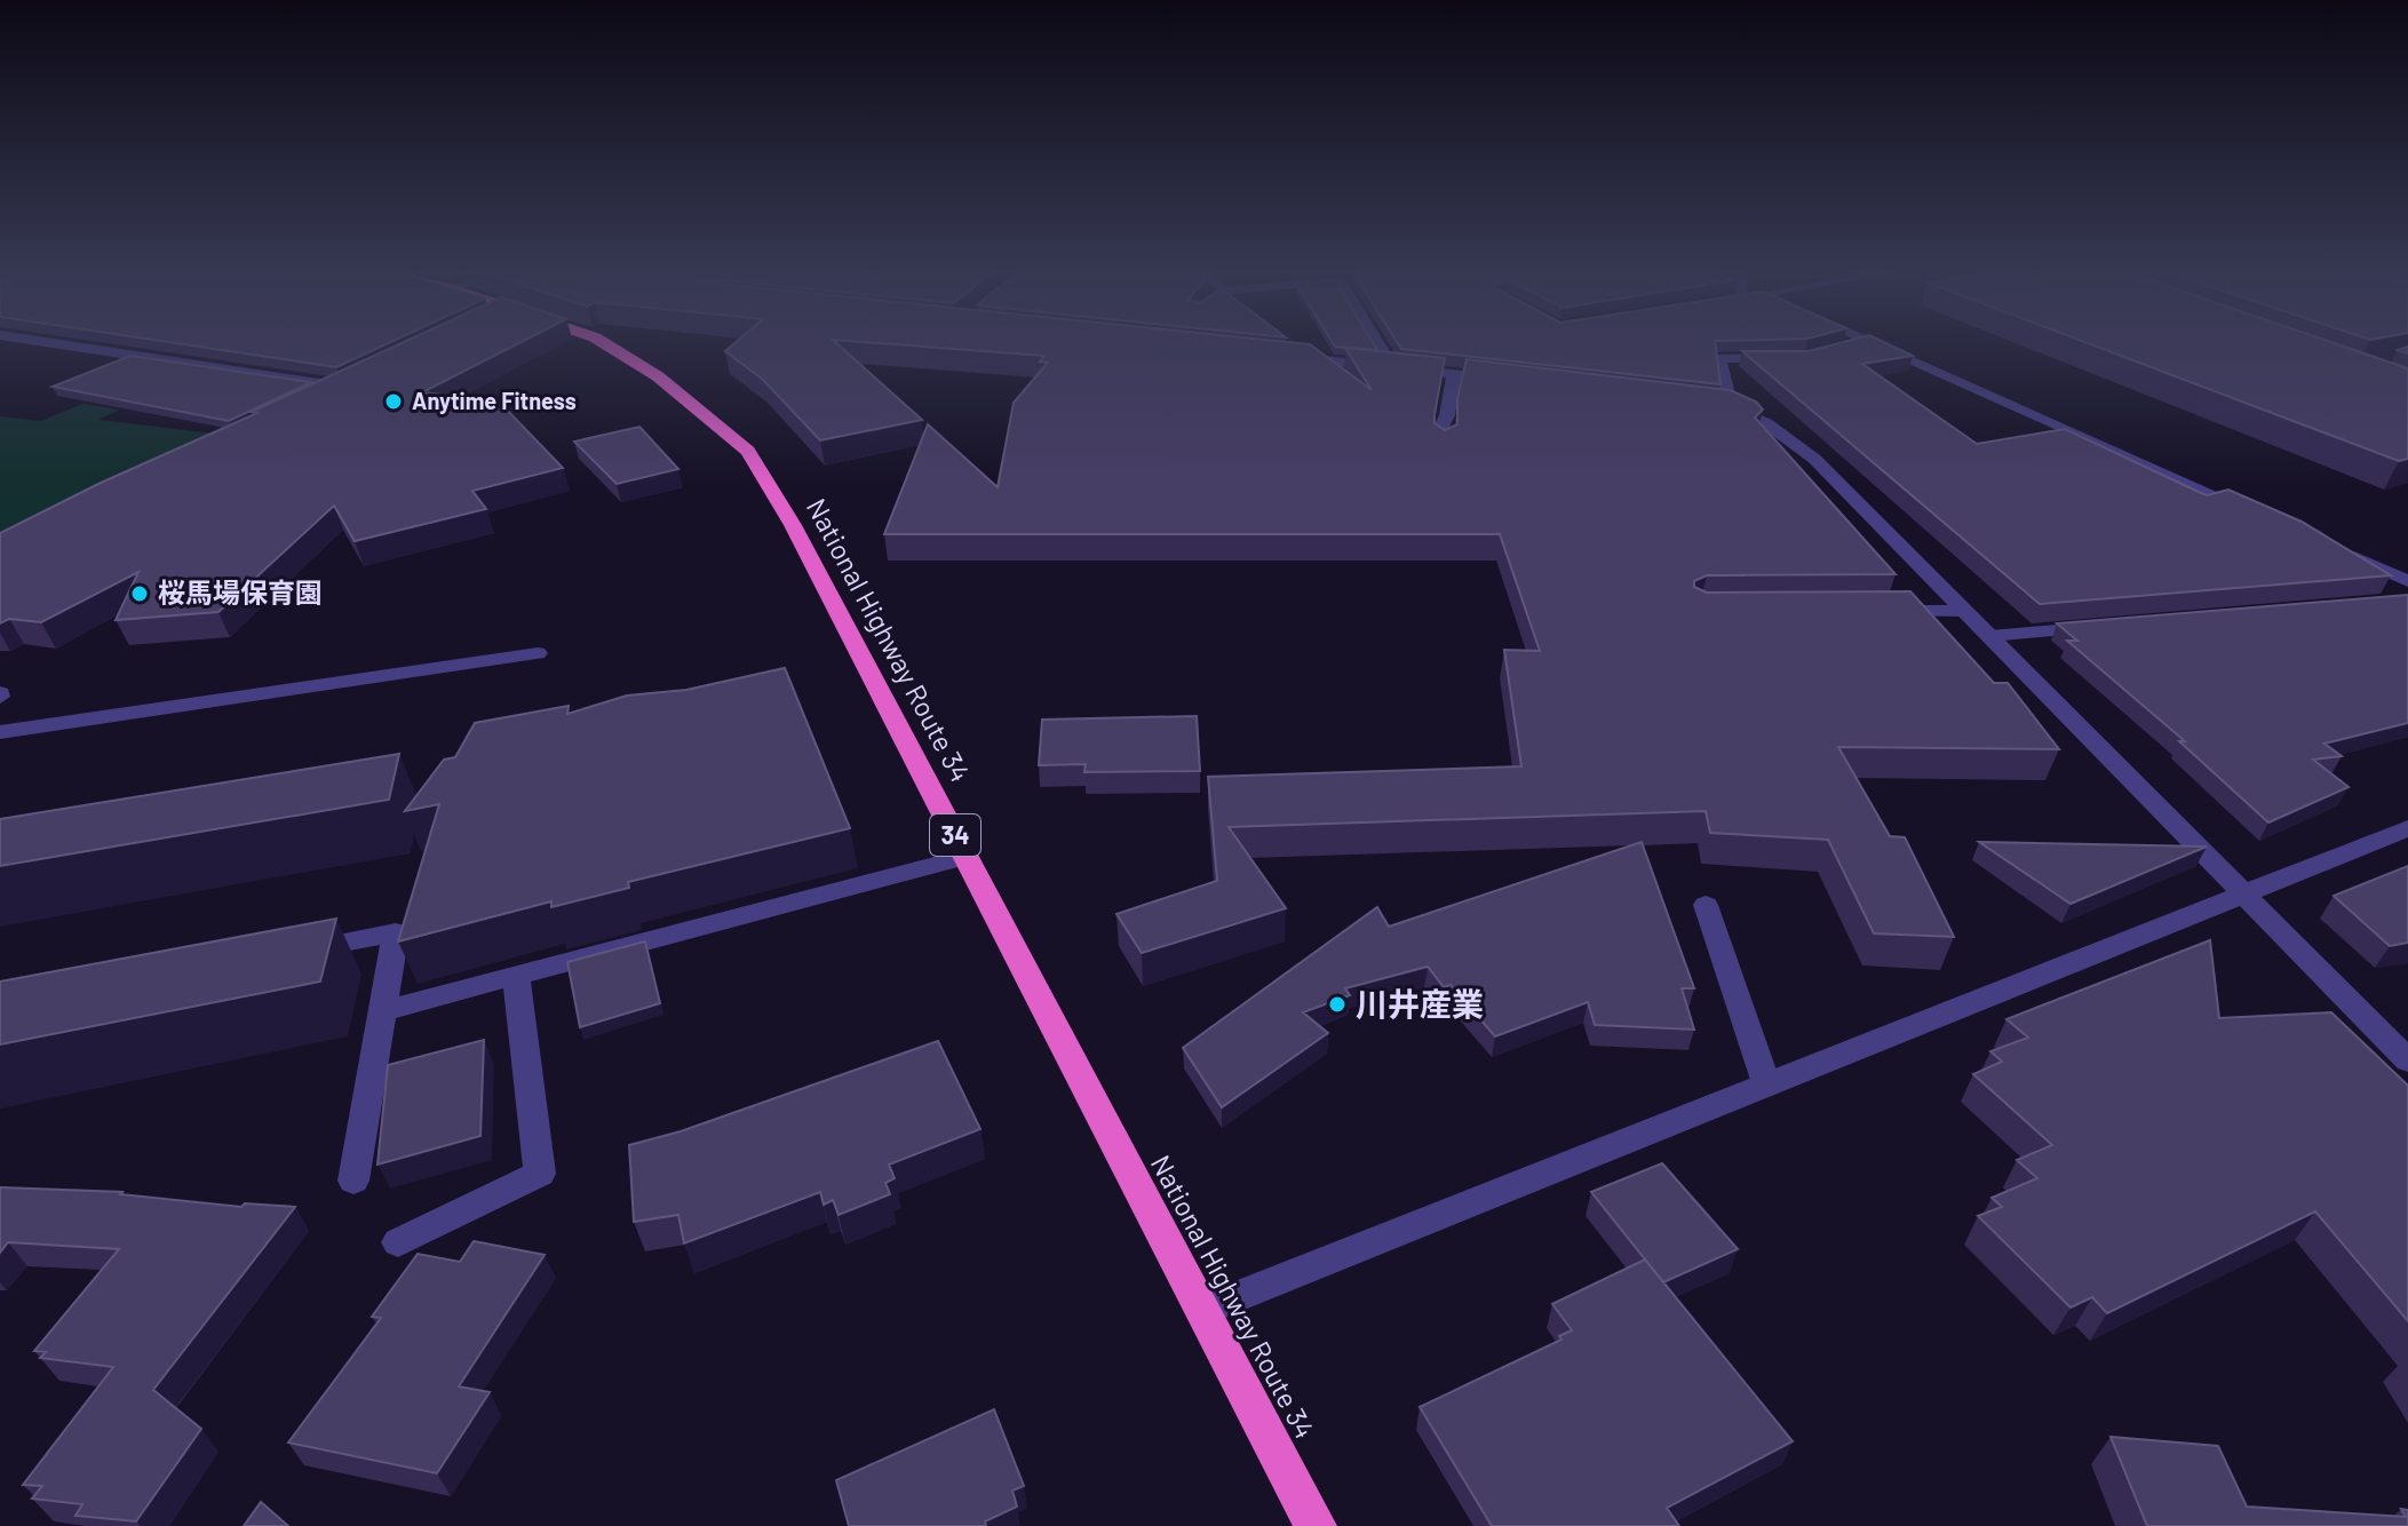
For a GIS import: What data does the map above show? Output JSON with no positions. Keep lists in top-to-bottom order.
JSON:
{
  "streets": {
    "highway": ["National Highway Route 34", "34"]
  },
  "places": ["Anytime Fitness", "桜馬場保育園", "川井産業"]
}
